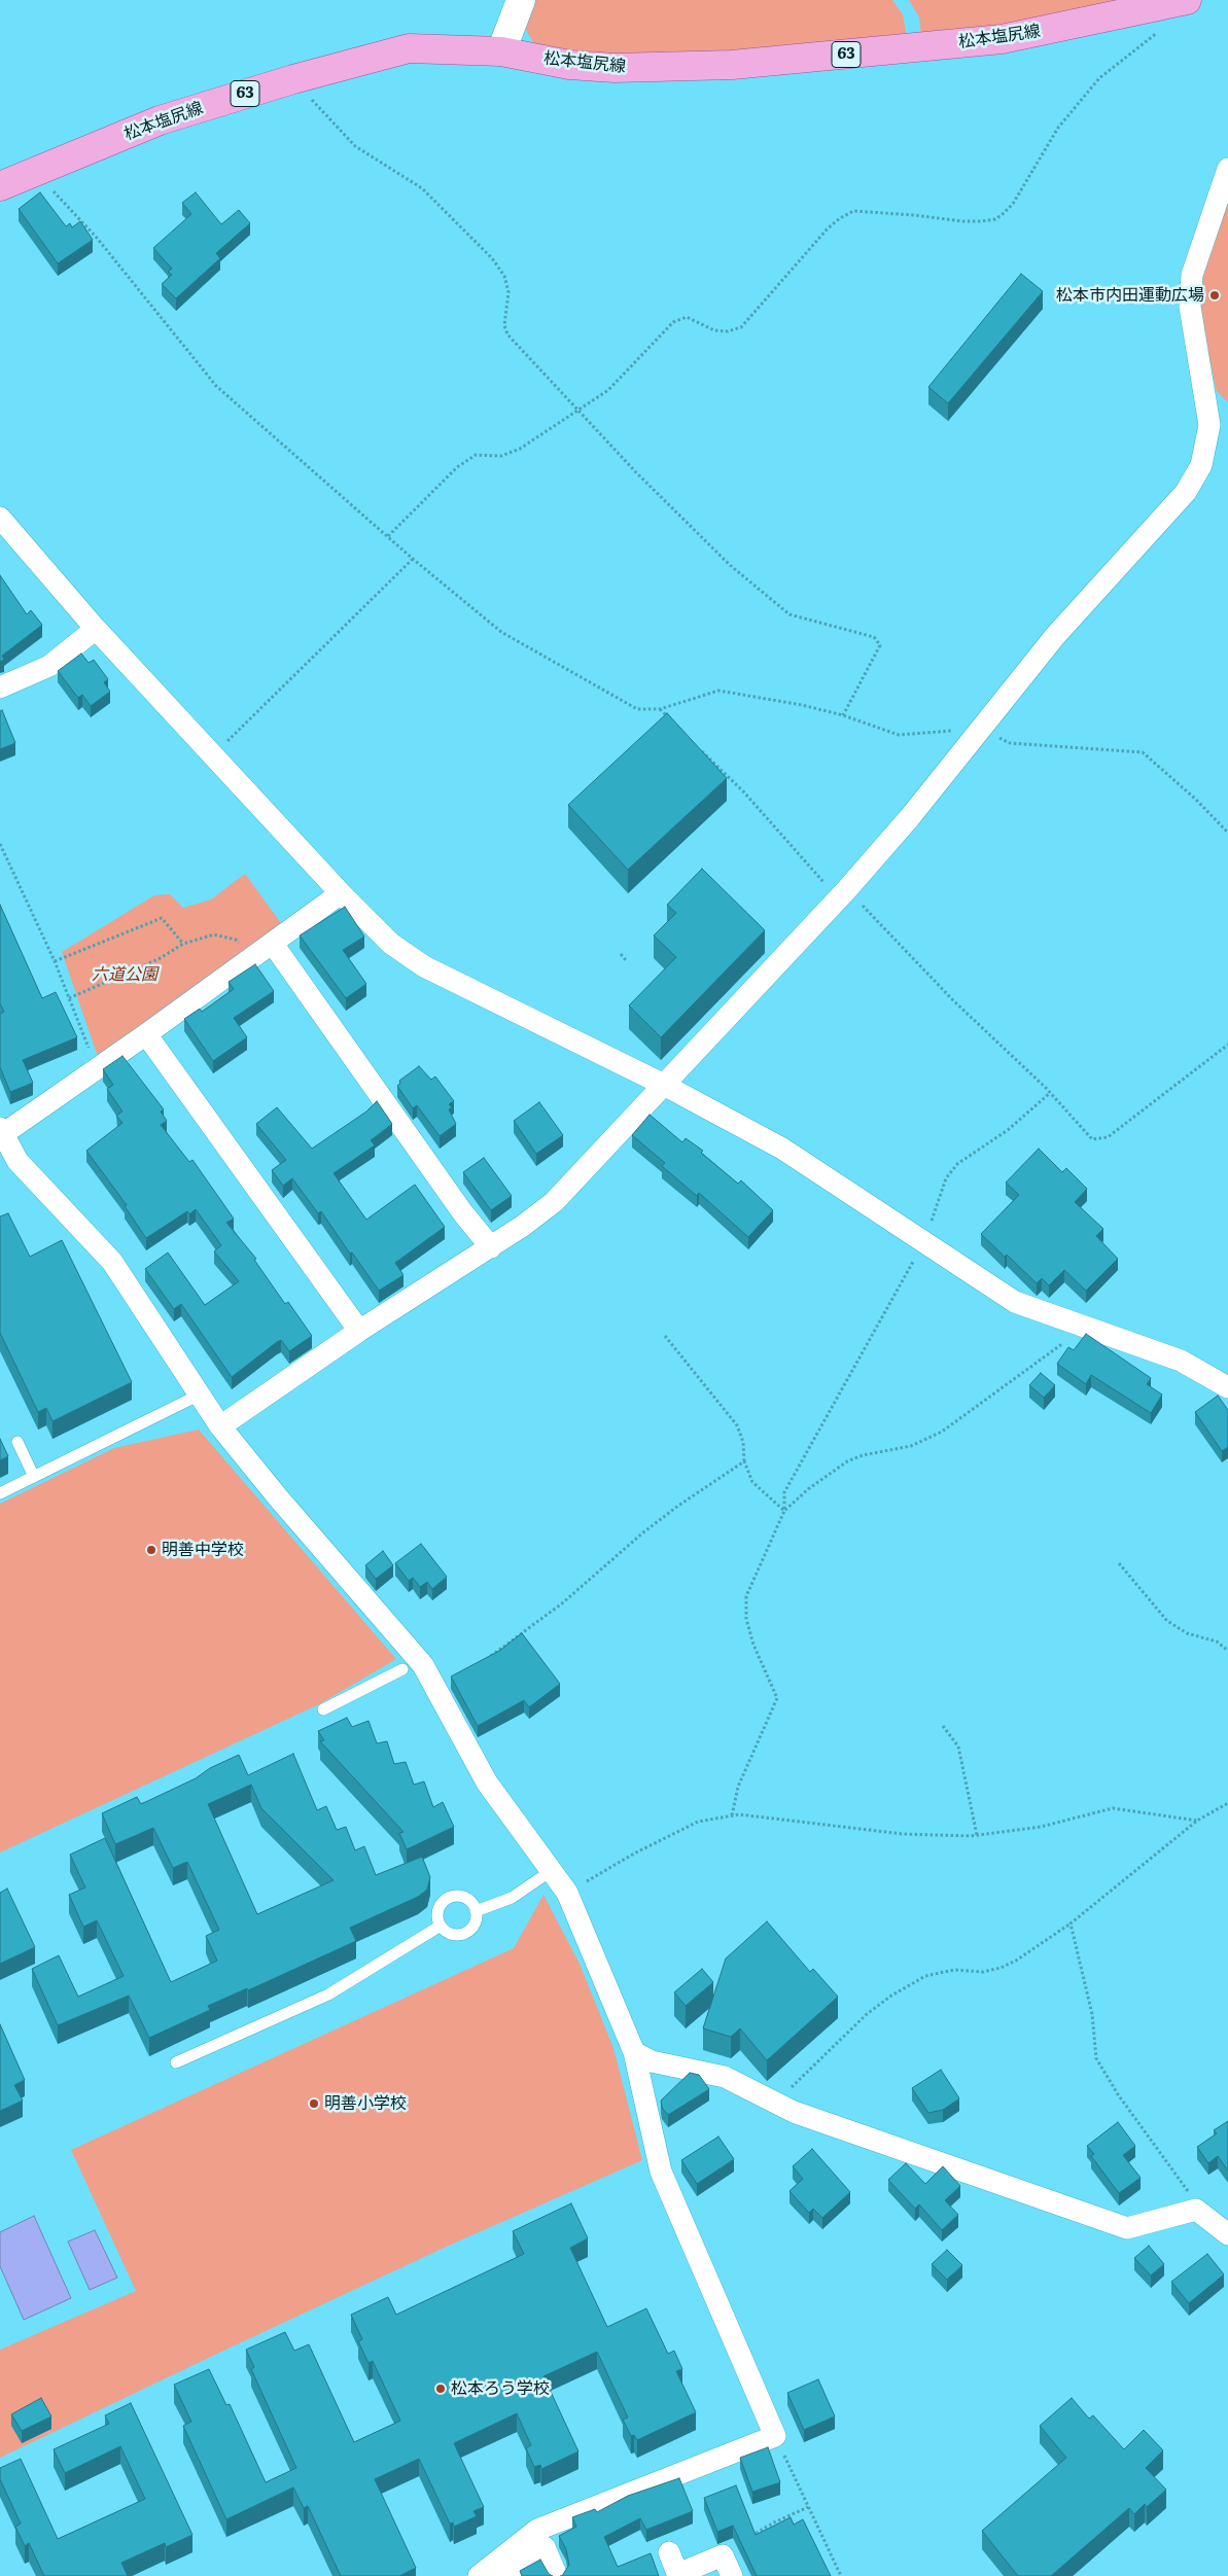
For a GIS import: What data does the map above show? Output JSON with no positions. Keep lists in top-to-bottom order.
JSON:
{
  "streets": {
    "main road": ["松本塩尻線", "63"]
  },
  "parks": ["六道公園"],
  "places": [
    "松本市内田運動広場",
    "明善中学校",
    "明善小学校",
    "松本ろう学校"
  ]
}
